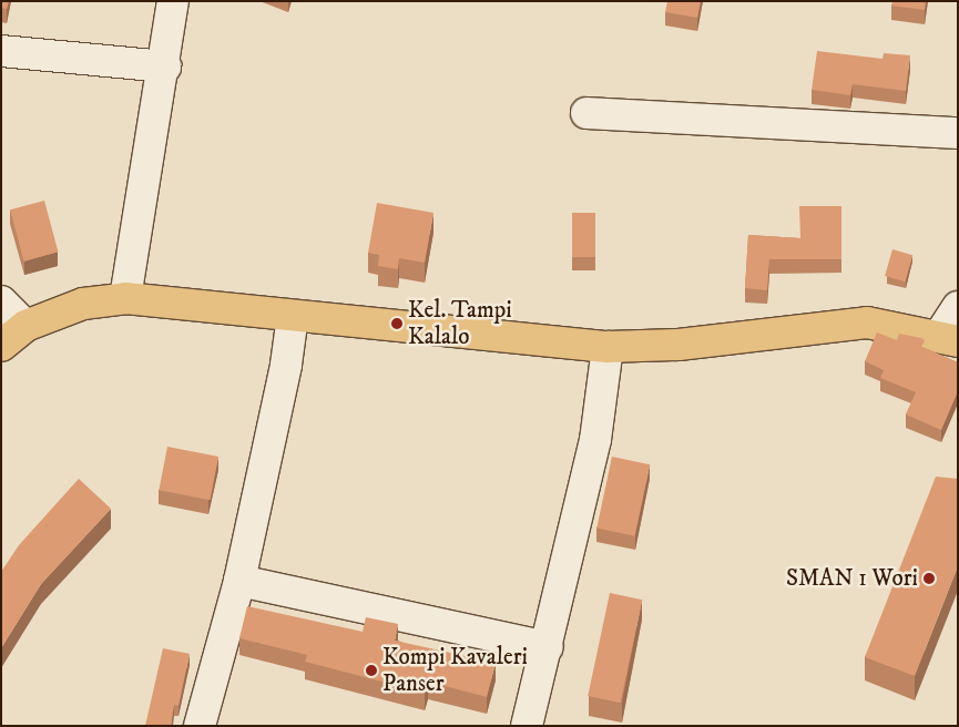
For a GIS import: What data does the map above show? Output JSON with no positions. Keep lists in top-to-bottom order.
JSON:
{
  "places": ["Kel. Tampi Kalalo", "SMAN 1 Wori", "Kompi Kavaleri Panser"]
}
